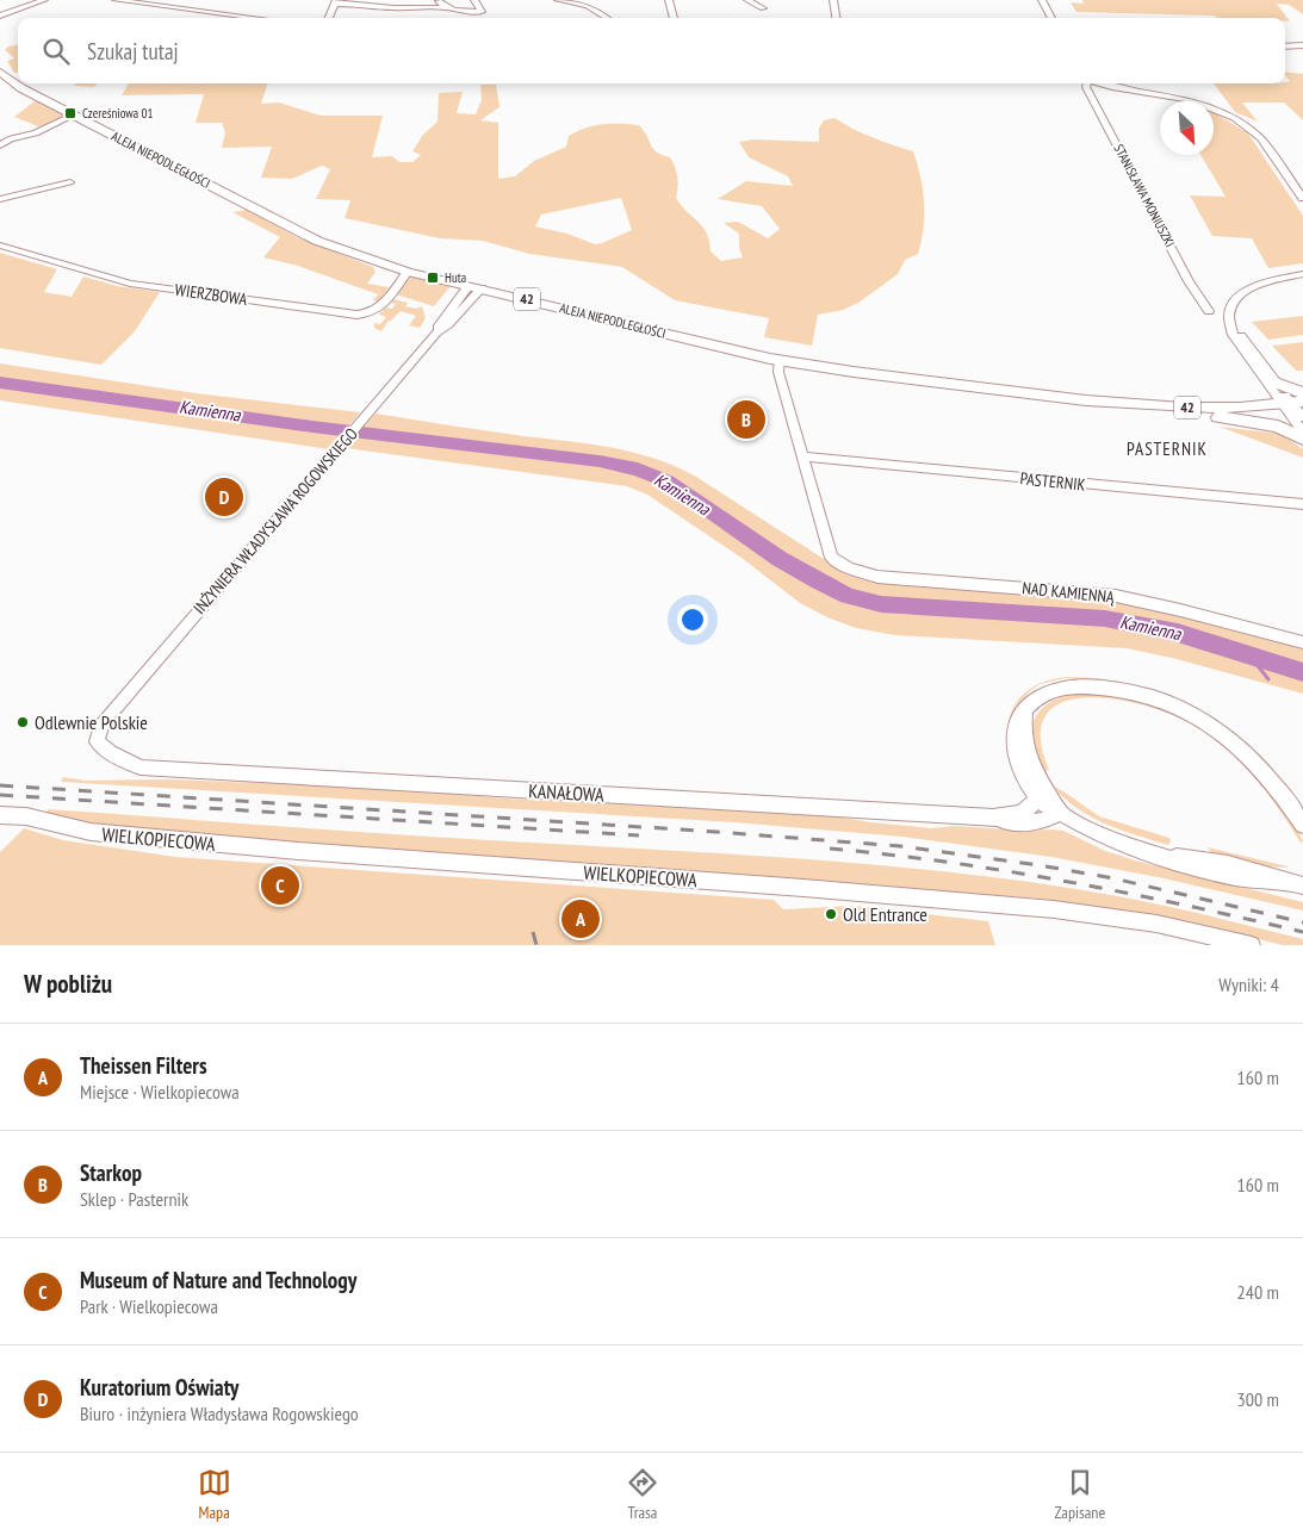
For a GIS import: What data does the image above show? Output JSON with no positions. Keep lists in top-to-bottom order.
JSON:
{
  "streets": {
    "main road": ["ALEJA NIEPODLEGŁOŚCI", "42"],
    "street": [
      "STANISŁAWA MONIUSZKI",
      "WIERZBOWA",
      "PASTERNIK",
      "INŻYNIERA WŁADYSŁAWA ROGOWSKIEGO",
      "NAD KAMIENNĄ",
      "KANAŁOWA",
      "WIELKOPIECOWA"
    ]
  },
  "crossings": [
    ["ALEJA NIEPODLEGŁOŚCI", "WIERZBOWA"],
    ["ALEJA NIEPODLEGŁOŚCI", "INŻYNIERA WŁADYSŁAWA ROGOWSKIEGO"],
    ["PASTERNIK", "NAD KAMIENNĄ"],
    ["INŻYNIERA WŁADYSŁAWA ROGOWSKIEGO", "KANAŁOWA"]
  ],
  "districts": ["PASTERNIK"],
  "water": ["Kamienna"],
  "places": {
    "transit": ["Czereśniowa 01", "Huta"],
    "other": ["Odlewnie Polskie", "Old Entrance"]
  },
  "north": "bottom right",
  "page": {
    "search": "Szukaj tutaj",
    "pins": [
      "B",
      "D",
      "C",
      "A"
    ],
    "heading": ["W pobliżu", "Wyniki: 4"],
    "list": [
      {
        "mark": "A",
        "name": "Theissen Filters",
        "note": "Miejsce · Wielkopiecowa",
        "value": "160 m"
      },
      {
        "mark": "B",
        "name": "Starkop",
        "note": "Sklep · Pasternik",
        "value": "160 m"
      },
      {
        "mark": "C",
        "name": "Museum of Nature and Technology",
        "note": "Park · Wielkopiecowa",
        "value": "240 m"
      },
      {
        "mark": "D",
        "name": "Kuratorium Oświaty",
        "note": "Biuro · inżyniera Władysława Rogowskiego",
        "value": "300 m"
      }
    ],
    "nav": ["Mapa", "Trasa", "Zapisane"]
  }
}
